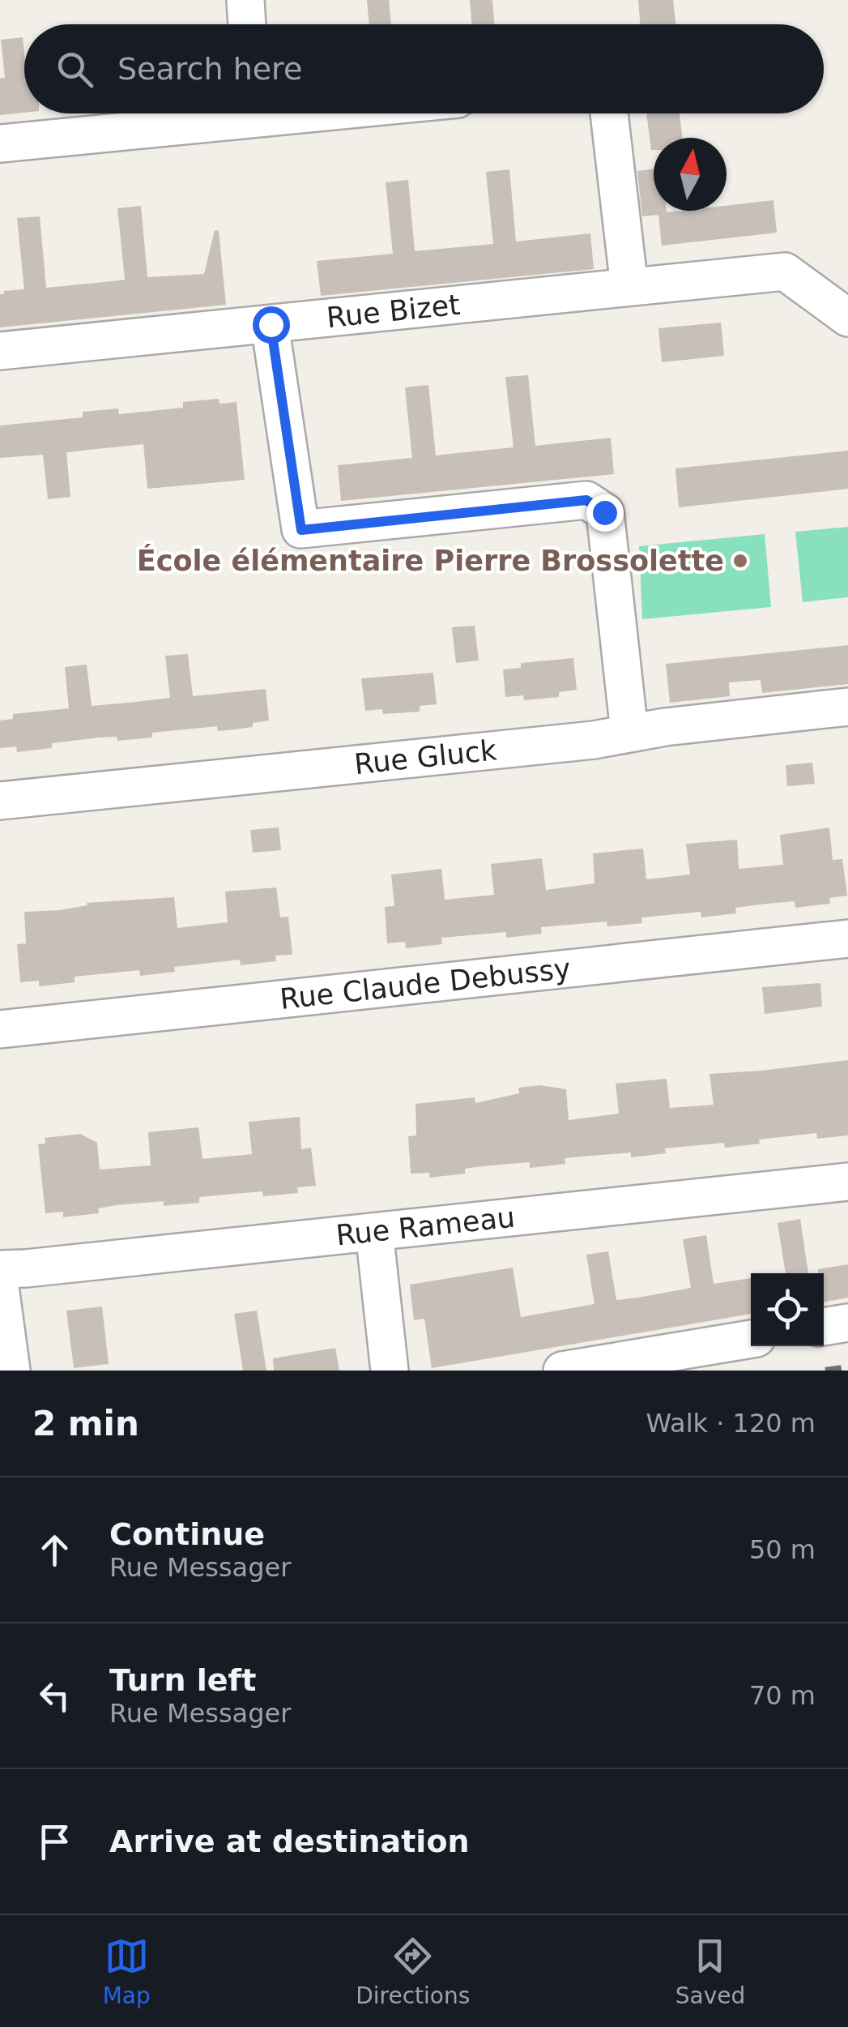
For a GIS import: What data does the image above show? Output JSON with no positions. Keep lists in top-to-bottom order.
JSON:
{
  "streets": {
    "street": [
      "Rue Bizet",
      "Rue Gluck",
      "Rue Claude Debussy",
      "Rue Rameau"
    ]
  },
  "places": ["École élémentaire Pierre Brossolette"],
  "north": "top",
  "page": {
    "search": "Search here",
    "heading": ["2 min", "Walk · 120 m"],
    "list": [
      ["Continue", "Rue Messager", "50 m"],
      ["Turn left", "Rue Messager", "70 m"],
      "Arrive at destination"
    ],
    "nav": ["Map", "Directions", "Saved"]
  }
}
